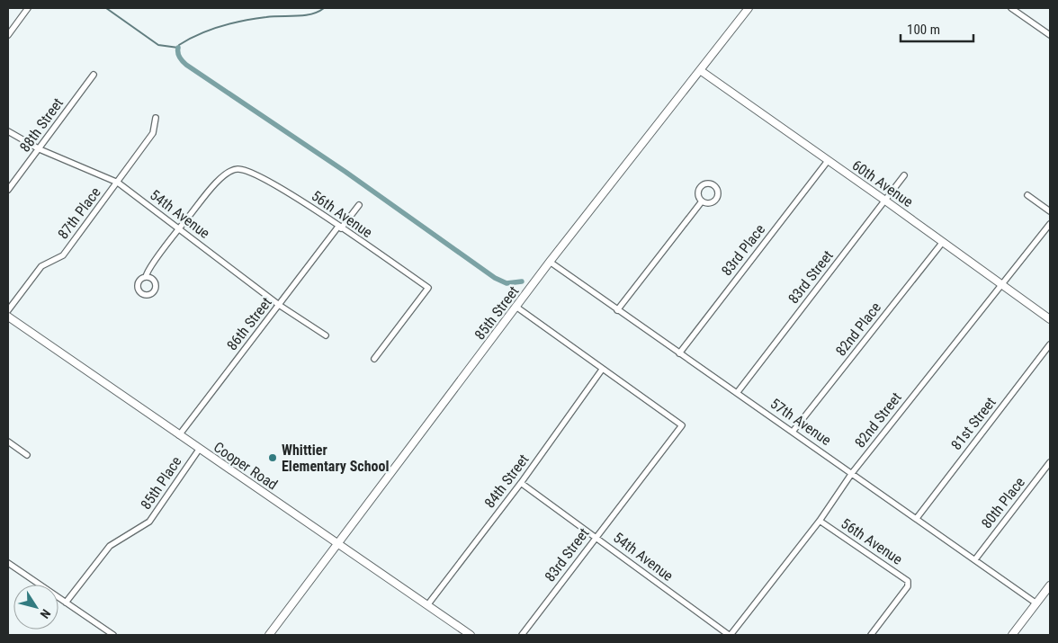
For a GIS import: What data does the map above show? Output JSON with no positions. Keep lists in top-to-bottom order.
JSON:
{
  "streets": {
    "street": [
      "88th Street",
      "60th Avenue",
      "87th Place",
      "54th Avenue",
      "56th Avenue",
      "83rd Place",
      "83rd Street",
      "85th Street",
      "86th Street",
      "82nd Place",
      "82nd Street",
      "57th Avenue",
      "81st Street",
      "Cooper Road",
      "84th Street",
      "85th Place",
      "80th Place"
    ]
  },
  "crossings": [
    ["88th Street", "54th Avenue"],
    ["60th Avenue", "83rd Place"],
    ["60th Avenue", "83rd Street"],
    ["60th Avenue", "85th Street"],
    ["60th Avenue", "82nd Place"],
    ["60th Avenue", "82nd Street"],
    ["87th Place", "54th Avenue"],
    ["54th Avenue", "56th Avenue"],
    ["54th Avenue", "83rd Street"],
    ["54th Avenue", "86th Street"],
    ["54th Avenue", "82nd Street"],
    ["54th Avenue", "84th Street"],
    ["56th Avenue", "86th Street"],
    ["56th Avenue", "82nd Street"],
    ["83rd Place", "57th Avenue"],
    ["83rd Street", "57th Avenue"],
    ["83rd Street", "84th Street"],
    ["85th Street", "57th Avenue"],
    ["85th Street", "Cooper Road"],
    ["86th Street", "Cooper Road"],
    ["82nd Place", "57th Avenue"],
    ["82nd Street", "57th Avenue"],
    ["57th Avenue", "81st Street"],
    ["57th Avenue", "80th Place"],
    ["Cooper Road", "84th Street"],
    ["Cooper Road", "85th Place"]
  ],
  "places": ["Whittier Elementary School"],
  "scale_bar": "100 m",
  "north": "bottom right"
}
